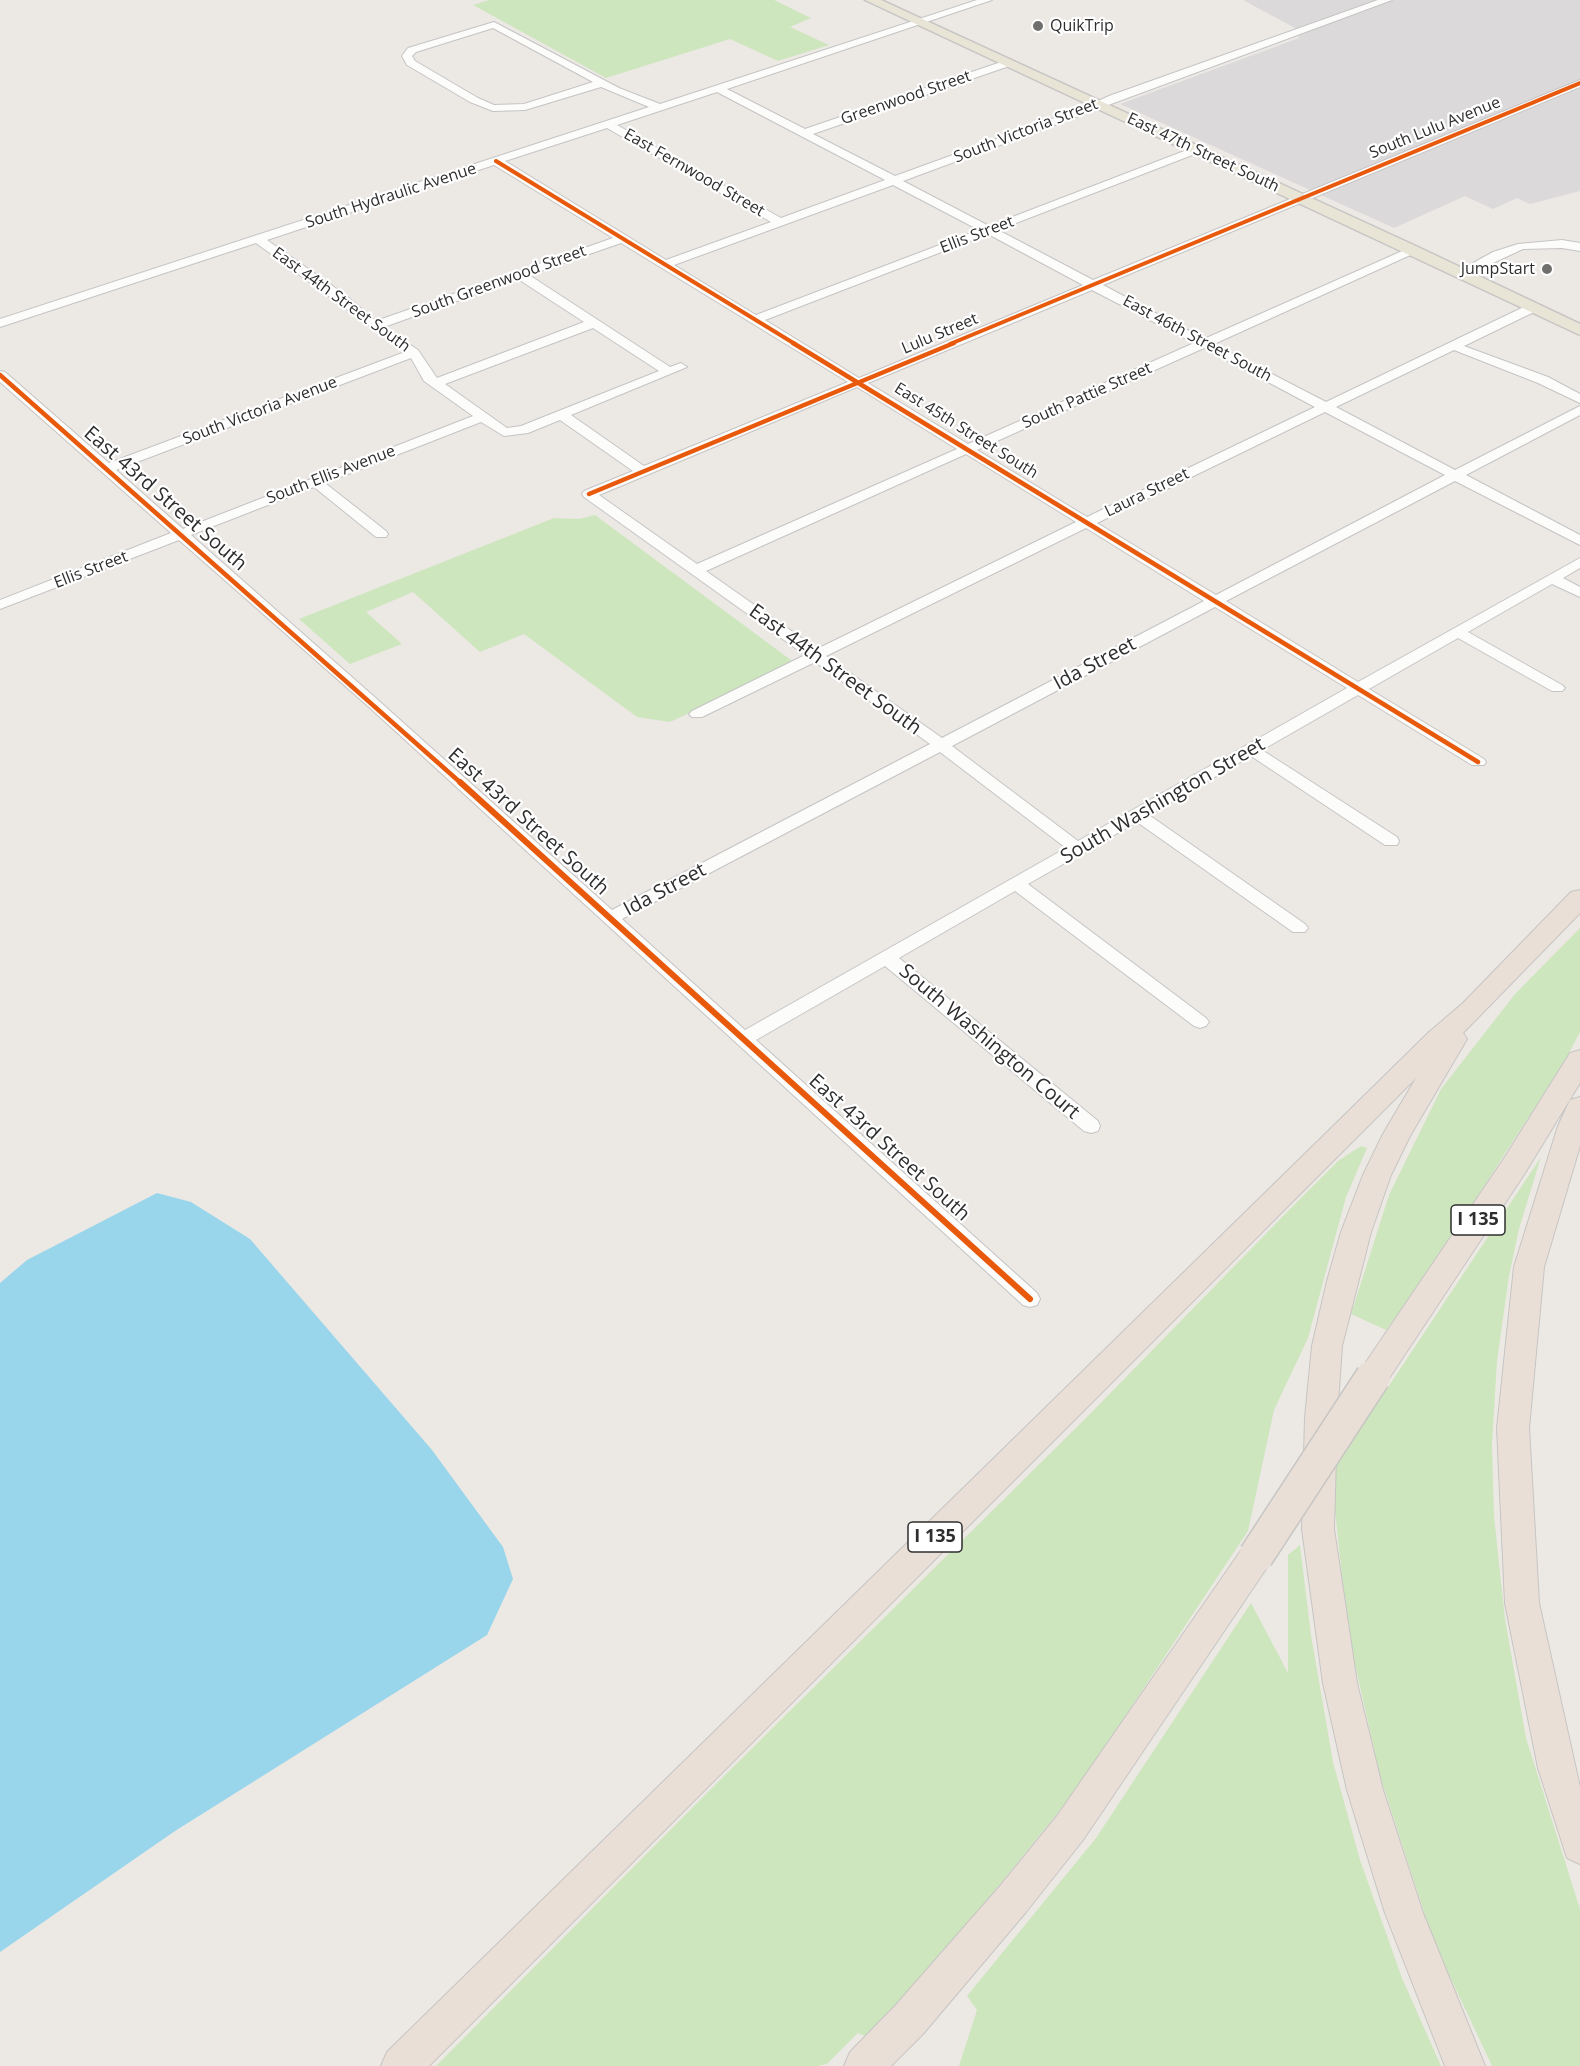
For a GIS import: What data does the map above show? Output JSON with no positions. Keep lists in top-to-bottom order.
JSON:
{
  "streets": {
    "highway": ["I 135"],
    "main road": ["East 47th Street South"],
    "street": [
      "Greenwood Street",
      "South Lulu Avenue",
      "South Victoria Street",
      "East Fernwood Street",
      "South Hydraulic Avenue",
      "Ellis Street",
      "South Greenwood Street",
      "East 44th Street South",
      "Lulu Street",
      "East 46th Street South",
      "South Pattie Street",
      "South Victoria Avenue",
      "East 45th Street South",
      "South Ellis Avenue",
      "Laura Street",
      "East 43rd Street South",
      "Ida Street",
      "South Washington Street",
      "South Washington Court"
    ]
  },
  "crossings": [
    ["Greenwood Street", "East 47th Street South"],
    ["Greenwood Street", "East 46th Street South"],
    ["South Lulu Avenue", "East 47th Street South"],
    ["South Lulu Avenue", "Lulu Street"],
    ["South Victoria Street", "East 47th Street South"],
    ["South Victoria Street", "East Fernwood Street"],
    ["South Victoria Street", "East 46th Street South"],
    ["South Victoria Street", "East 45th Street South"],
    ["East 47th Street South", "South Hydraulic Avenue"],
    ["East 47th Street South", "Ellis Street"],
    ["East 47th Street South", "Lulu Street"],
    ["East 47th Street South", "South Pattie Street"],
    ["East 47th Street South", "Laura Street"],
    ["East Fernwood Street", "South Hydraulic Avenue"],
    ["South Hydraulic Avenue", "East 44th Street South"],
    ["South Hydraulic Avenue", "East 46th Street South"],
    ["South Hydraulic Avenue", "East 45th Street South"],
    ["Ellis Street", "East 46th Street South"],
    ["Ellis Street", "East 45th Street South"],
    ["Ellis Street", "South Ellis Avenue"],
    ["Ellis Street", "East 43rd Street South"],
    ["South Greenwood Street", "East 44th Street South"],
    ["South Greenwood Street", "East 45th Street South"],
    ["East 44th Street South", "Lulu Street"],
    ["East 44th Street South", "South Pattie Street"],
    ["East 44th Street South", "South Victoria Avenue"],
    ["East 44th Street South", "South Ellis Avenue"],
    ["East 44th Street South", "Laura Street"],
    ["East 44th Street South", "Ida Street"],
    ["East 44th Street South", "South Washington Street"],
    ["Lulu Street", "East 46th Street South"],
    ["Lulu Street", "East 45th Street South"],
    ["East 46th Street South", "South Pattie Street"],
    ["East 46th Street South", "Laura Street"],
    ["East 46th Street South", "Ida Street"],
    ["South Pattie Street", "East 45th Street South"],
    ["South Victoria Avenue", "East 43rd Street South"],
    ["East 45th Street South", "Laura Street"],
    ["East 45th Street South", "Ida Street"],
    ["East 45th Street South", "South Washington Street"],
    ["South Ellis Avenue", "East 43rd Street South"],
    ["East 43rd Street South", "Ida Street"],
    ["East 43rd Street South", "South Washington Street"],
    ["South Washington Street", "South Washington Court"]
  ],
  "places": ["QuikTrip", "JumpStart"]
}
